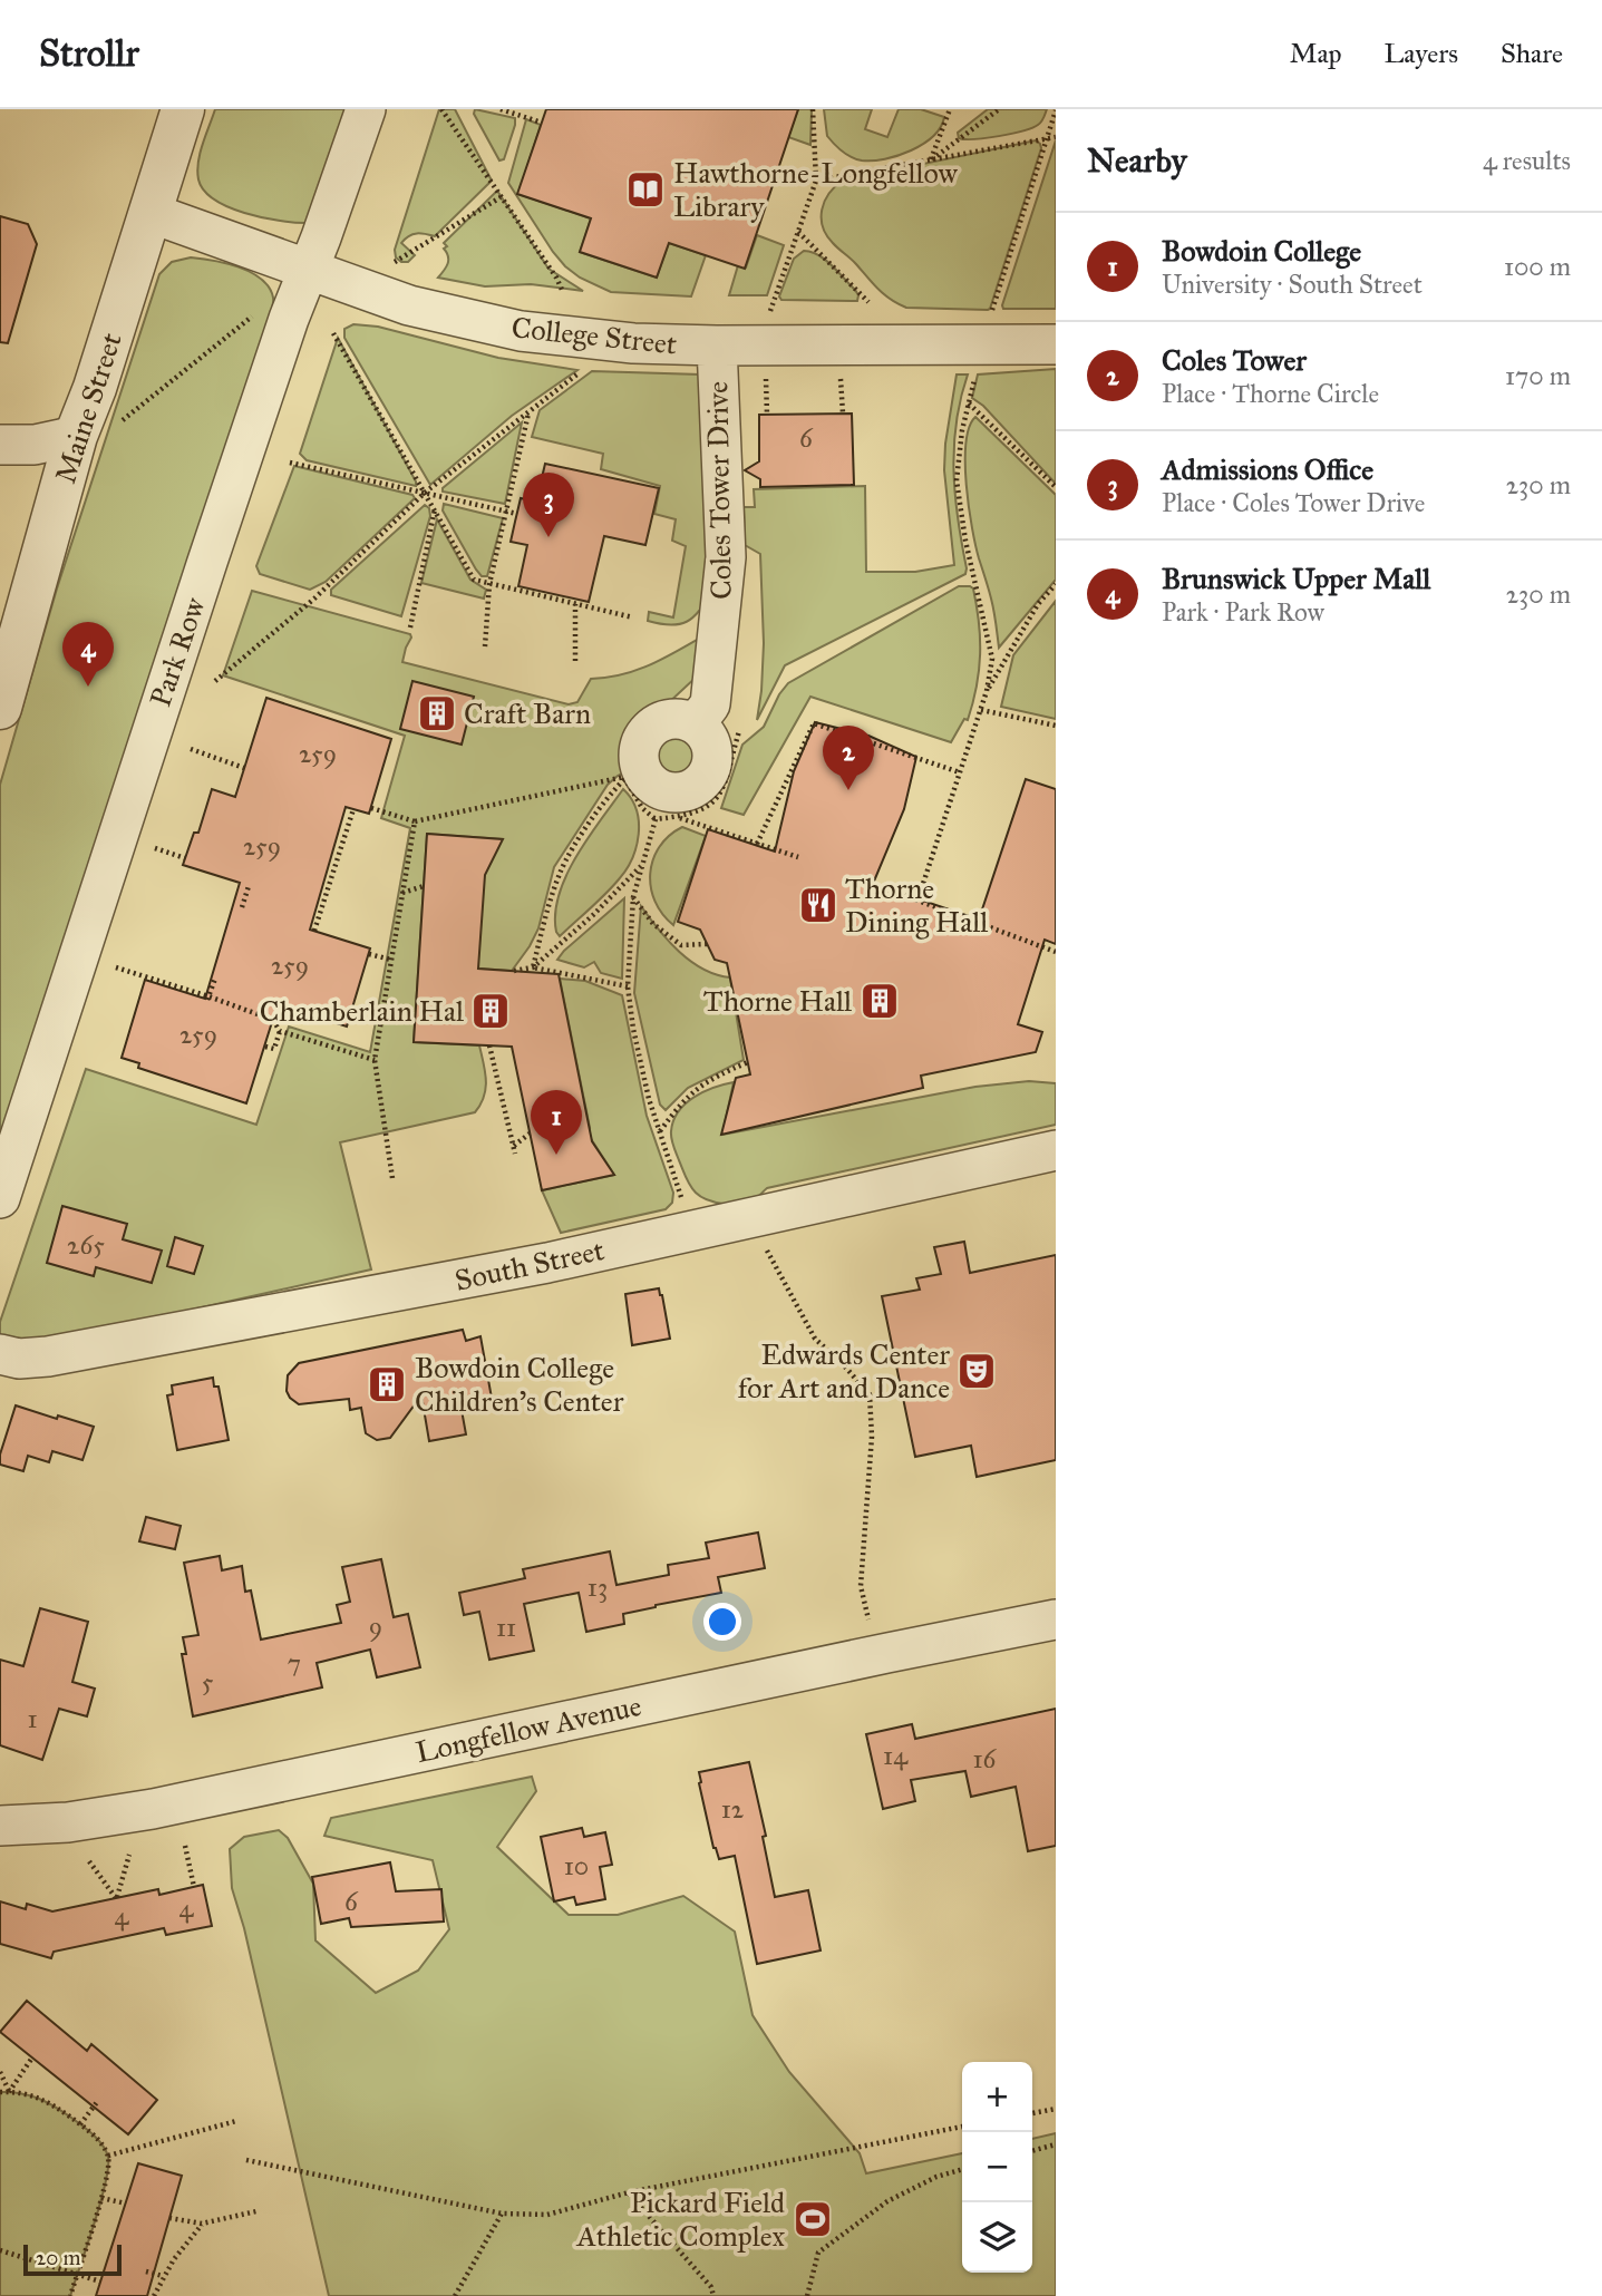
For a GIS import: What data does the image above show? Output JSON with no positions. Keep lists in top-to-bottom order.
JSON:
{
  "streets": {
    "street": [
      "College Street",
      "Maine Street",
      "Coles Tower Drive",
      "Park Row",
      "South Street",
      "Longfellow Avenue"
    ]
  },
  "crossings": [
    ["College Street", "Maine Street"],
    ["College Street", "Coles Tower Drive"],
    ["College Street", "Park Row"]
  ],
  "places": {
    "library": ["Hawthorne-Longfellow Library"],
    "building": [
      "Craft Barn",
      "Thorne Hall",
      "Chamberlain Hal",
      "Bowdoin College Children's Center"
    ],
    "restaurant": ["Thorne Dining Hall"],
    "theatre": ["Edwards Center for Art and Dance"],
    "sports": ["Pickard Field Athletic Complex"]
  },
  "house_numbers": [
    "6",
    "259",
    "259",
    "259",
    "259",
    "265",
    "13",
    "9",
    "11",
    "7",
    "5",
    "1",
    "14",
    "16",
    "12",
    "10",
    "6",
    "4",
    "4"
  ],
  "scale_bar": "20 m",
  "page": {
    "header": "Strollr",
    "nav": ["Map", "Layers", "Share"],
    "heading": ["Nearby", "4 results"],
    "list": [
      {
        "mark": "1",
        "name": "Bowdoin College",
        "note": "University · South Street",
        "value": "100 m"
      },
      {
        "mark": "2",
        "name": "Coles Tower",
        "note": "Place · Thorne Circle",
        "value": "170 m"
      },
      {
        "mark": "3",
        "name": "Admissions Office",
        "note": "Place · Coles Tower Drive",
        "value": "230 m"
      },
      {
        "mark": "4",
        "name": "Brunswick Upper Mall",
        "note": "Park · Park Row",
        "value": "230 m"
      }
    ],
    "pins": [
      "3",
      "4",
      "2",
      "1"
    ],
    "map_buttons": ["+", "−"],
    "scale": "20 m"
  }
}
